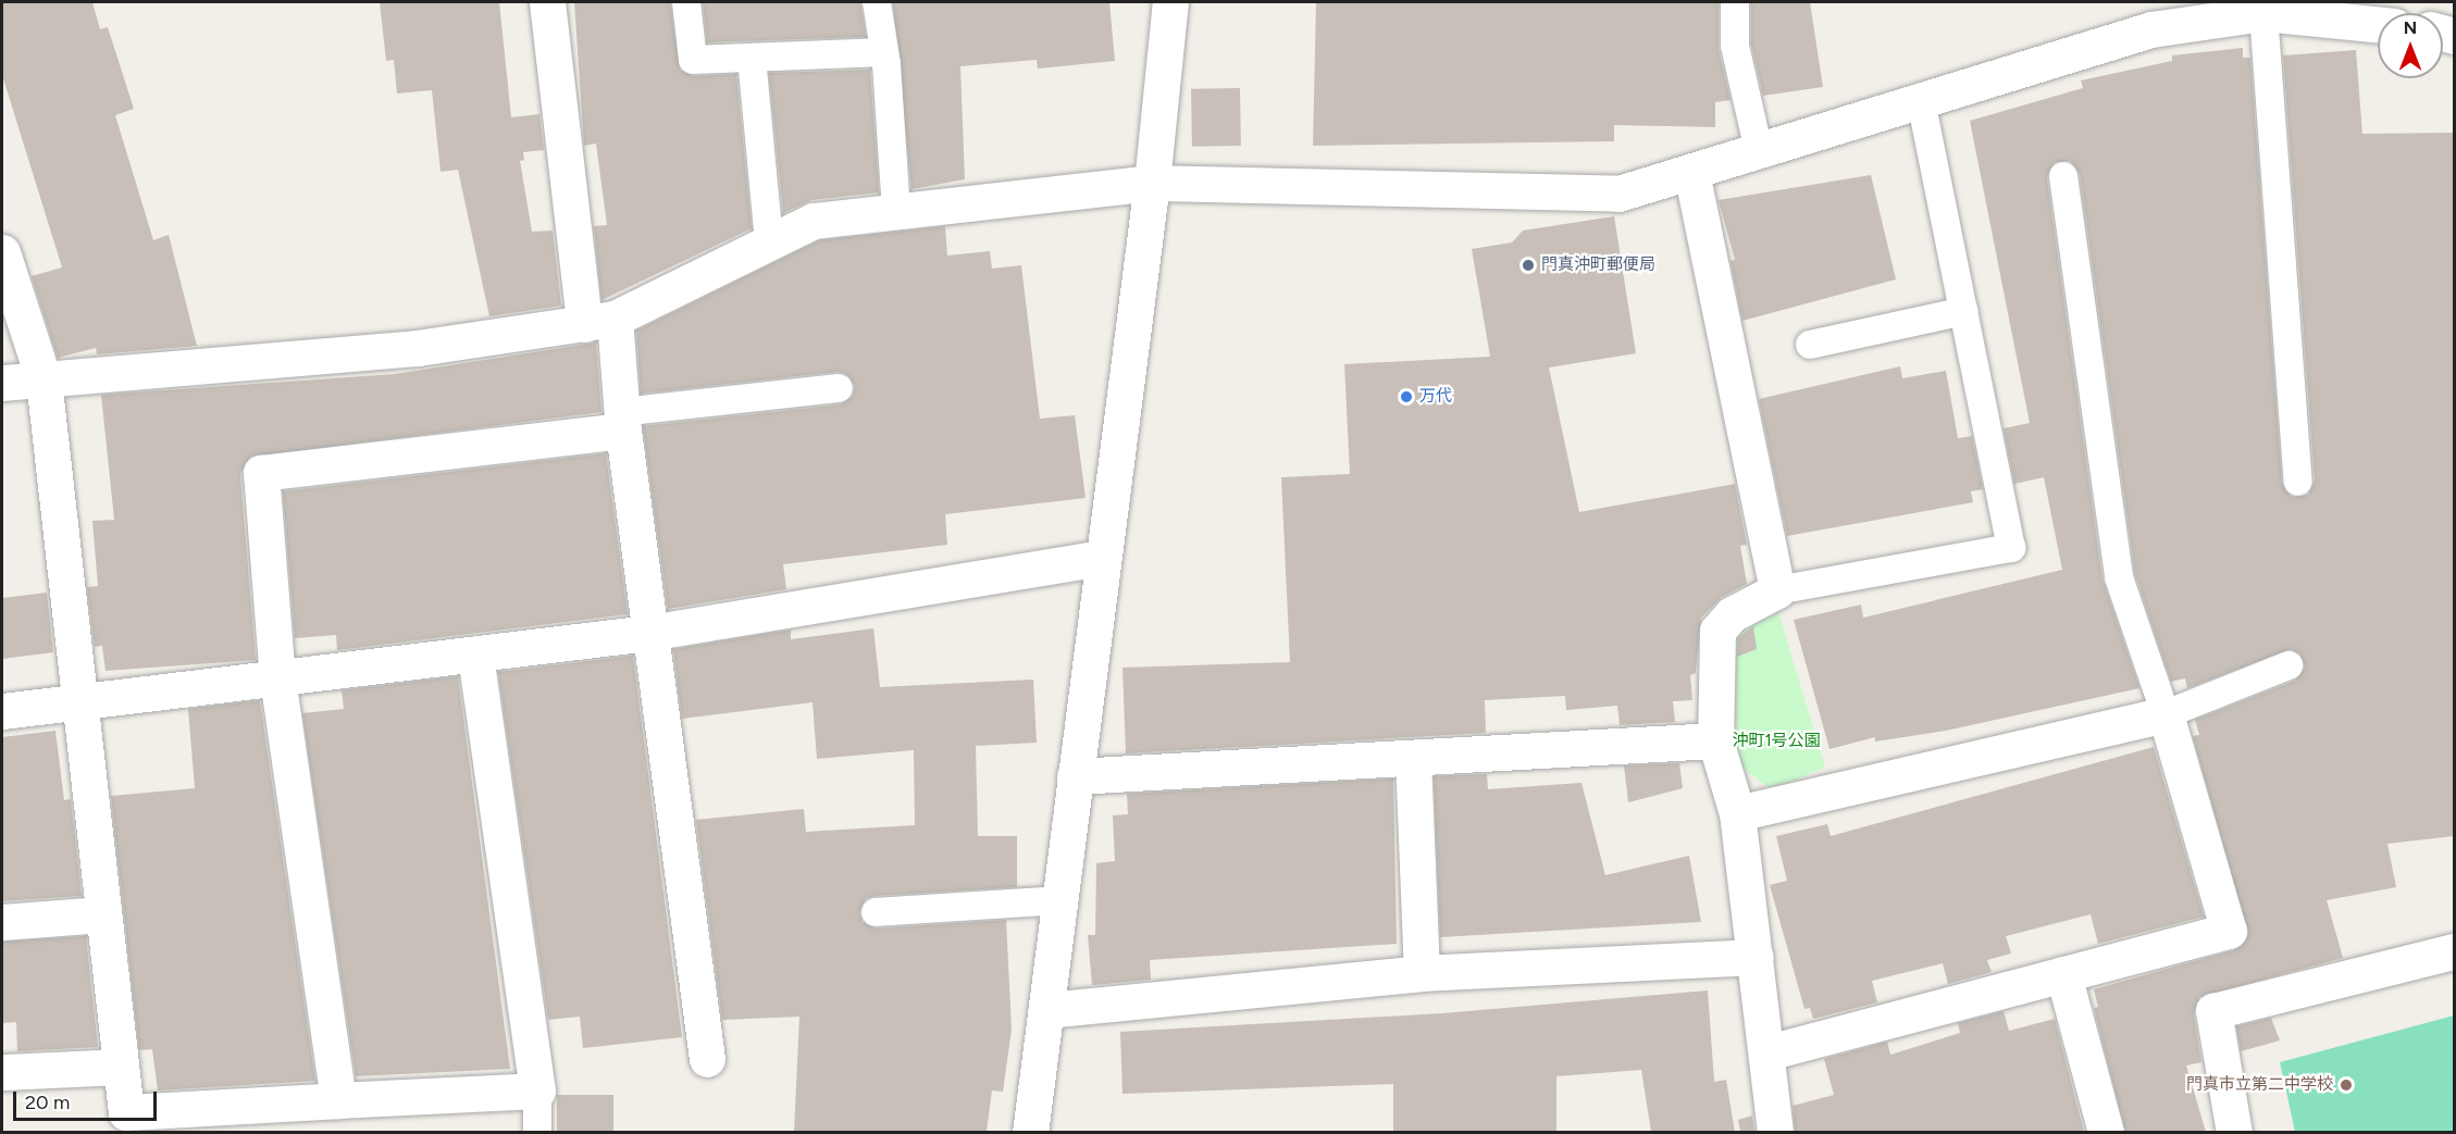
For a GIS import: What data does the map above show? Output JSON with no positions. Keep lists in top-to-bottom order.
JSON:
{
  "parks": ["沖町1号公園"],
  "places": ["門真沖町郵便局", "万代", "門真市立第二中学校"],
  "scale_bar": "20 m",
  "north": "top"
}
